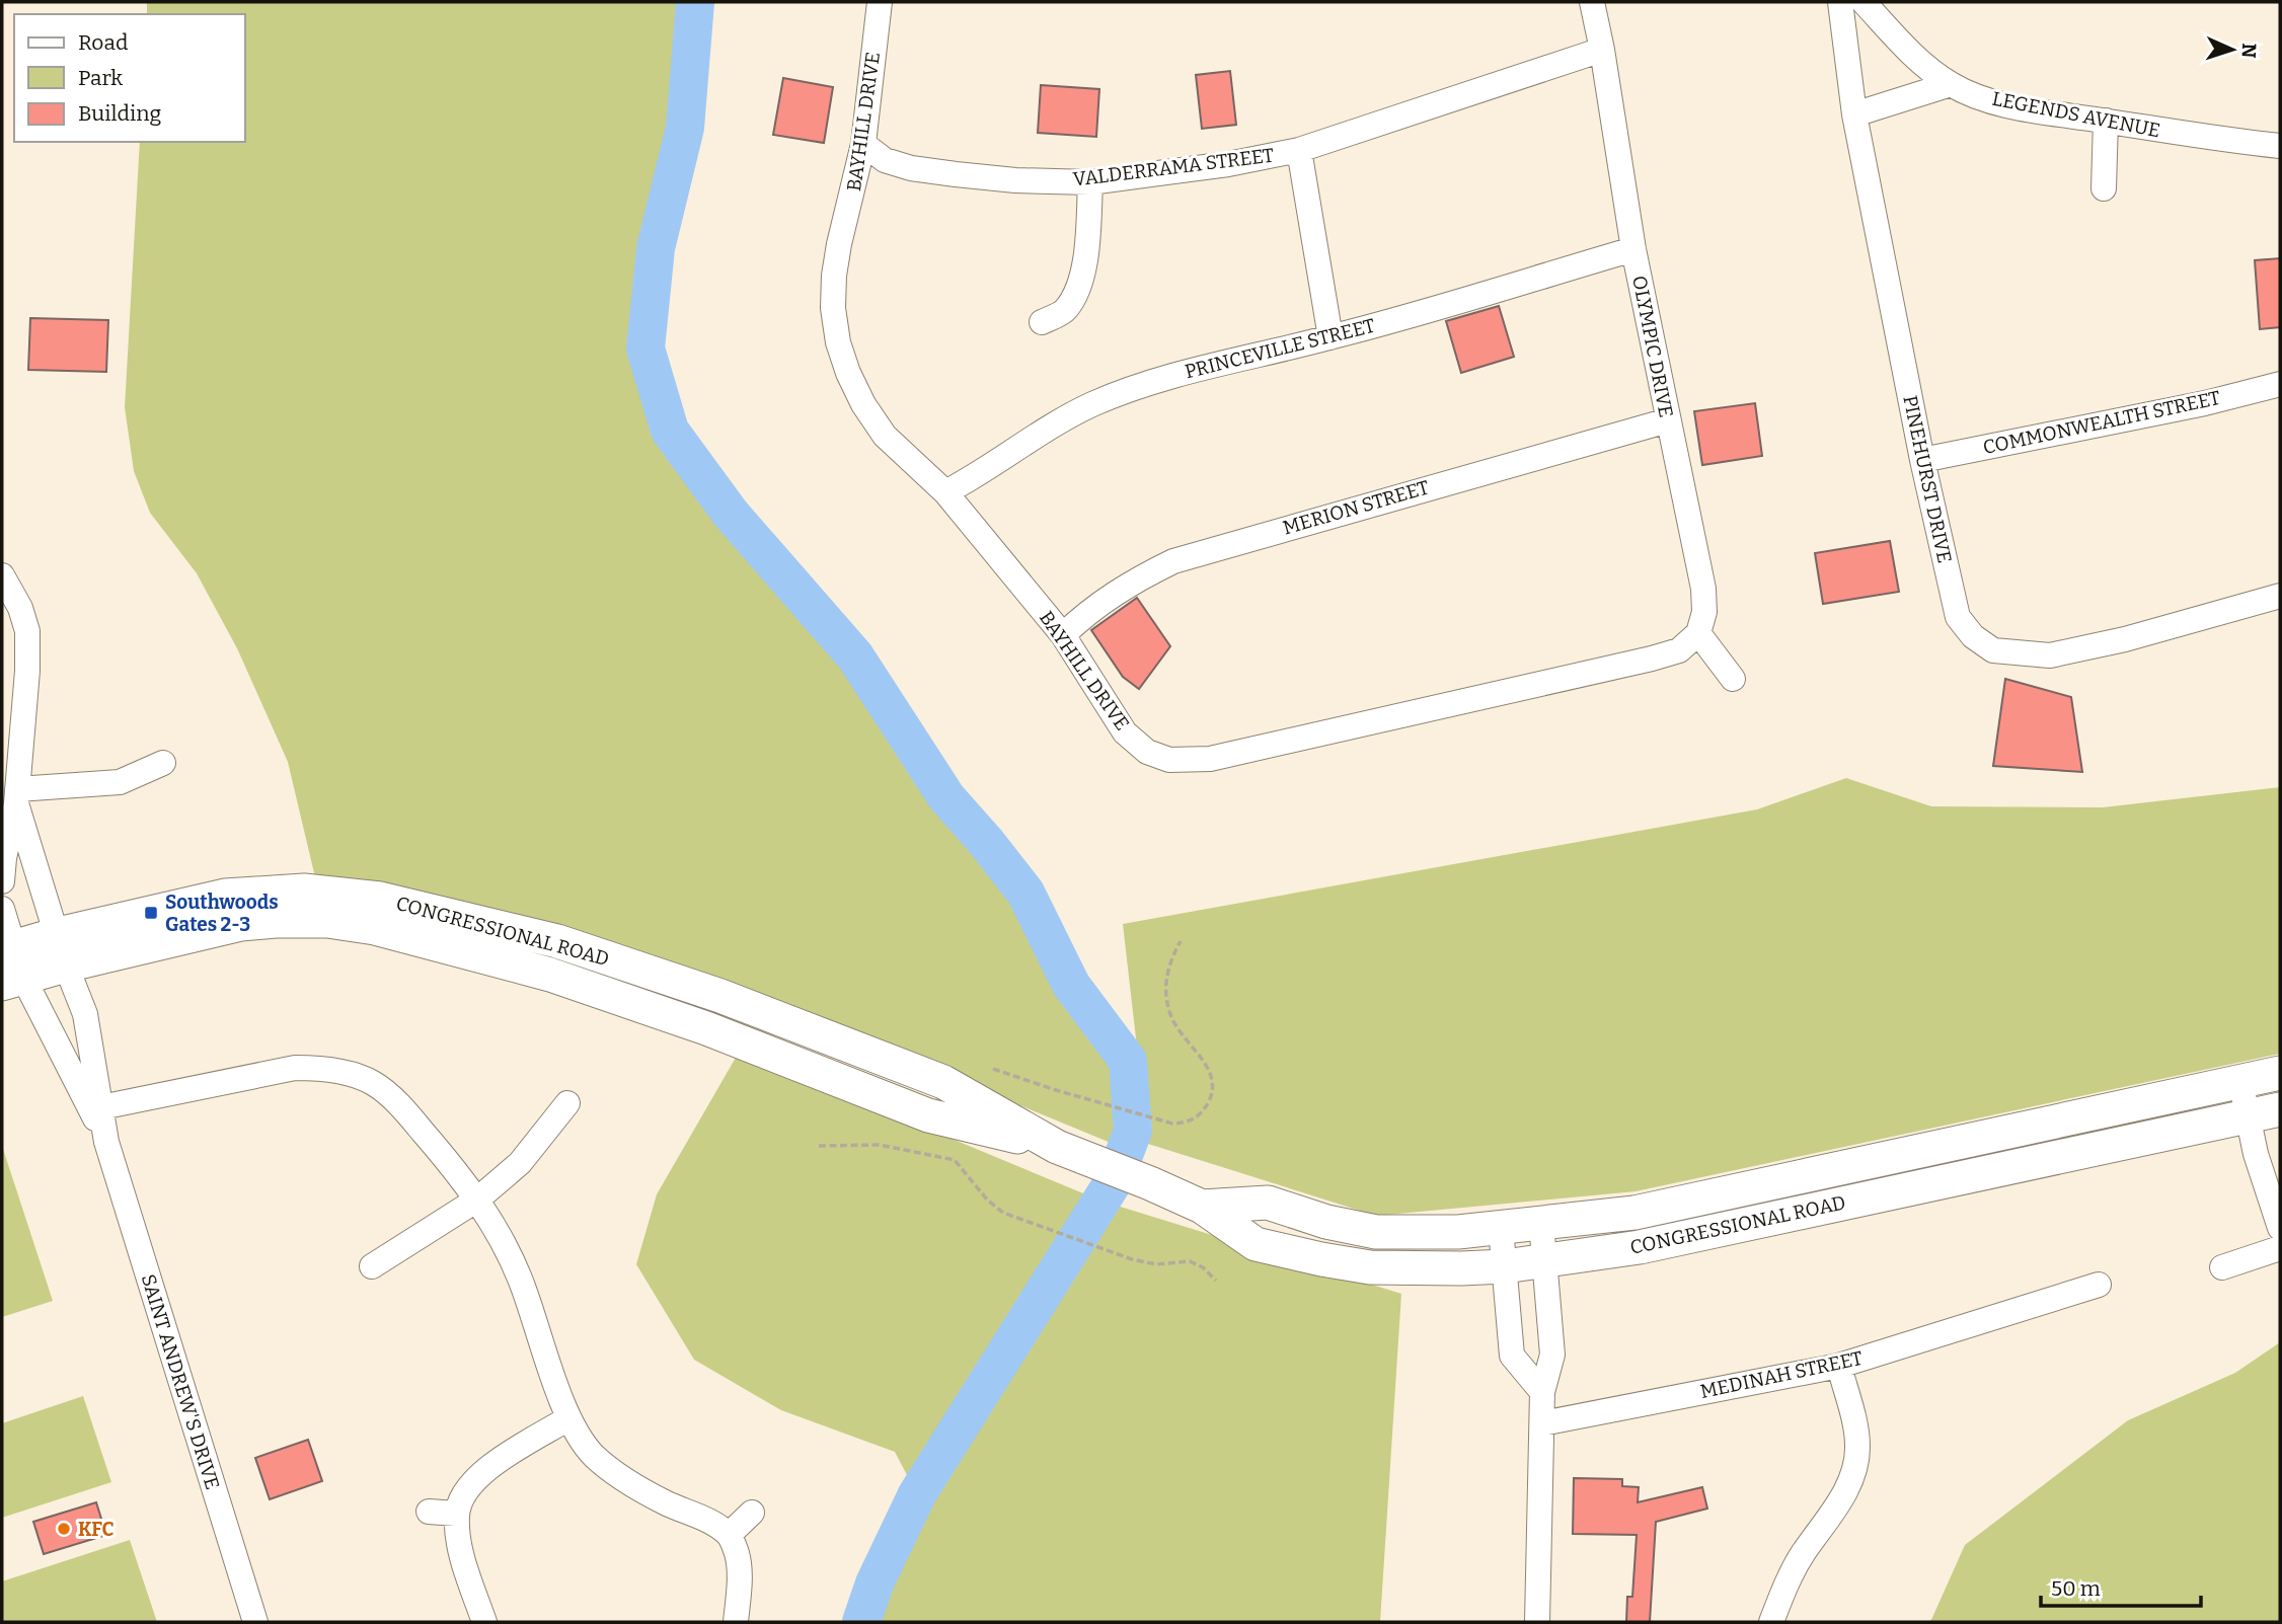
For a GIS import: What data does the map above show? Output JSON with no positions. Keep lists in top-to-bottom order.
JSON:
{
  "streets": {
    "main road": ["CONGRESSIONAL ROAD"],
    "street": [
      "LEGENDS AVENUE",
      "BAYHILL DRIVE",
      "VALDERRAMA STREET",
      "OLYMPIC DRIVE",
      "PRINCEVILLE STREET",
      "COMMONWEALTH STREET",
      "PINEHURST DRIVE",
      "MERION STREET",
      "MEDINAH STREET",
      "SAINT ANDREW'S DRIVE"
    ]
  },
  "crossings": [
    ["BAYHILL DRIVE", "VALDERRAMA STREET"],
    ["BAYHILL DRIVE", "OLYMPIC DRIVE"],
    ["BAYHILL DRIVE", "PRINCEVILLE STREET"],
    ["BAYHILL DRIVE", "MERION STREET"],
    ["VALDERRAMA STREET", "OLYMPIC DRIVE"],
    ["OLYMPIC DRIVE", "PRINCEVILLE STREET"],
    ["OLYMPIC DRIVE", "MERION STREET"],
    ["COMMONWEALTH STREET", "PINEHURST DRIVE"],
    ["CONGRESSIONAL ROAD", "SAINT ANDREW'S DRIVE"]
  ],
  "places": {
    "transit": ["Southwoods Gates 2-3"],
    "other": ["KFC"]
  },
  "legend": ["Road", "Park", "Building"],
  "scale_bar": "50 m",
  "north": "right"
}
